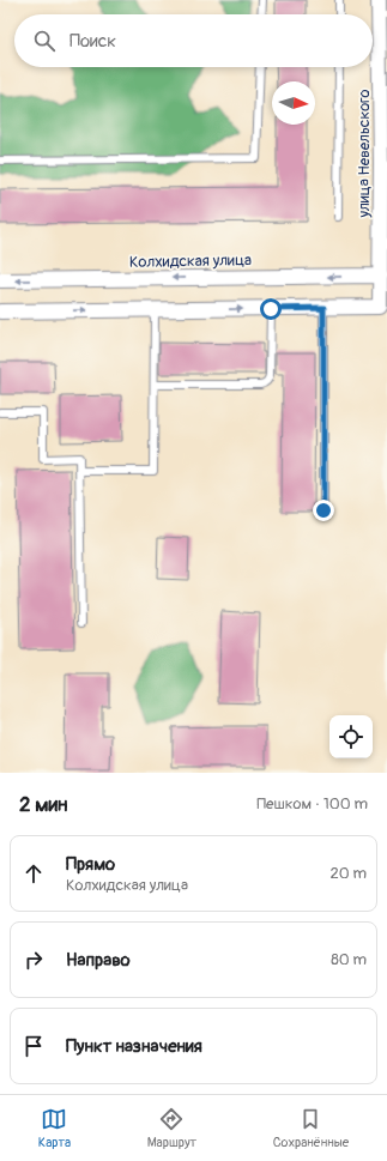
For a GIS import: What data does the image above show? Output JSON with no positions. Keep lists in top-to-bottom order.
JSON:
{
  "streets": {
    "street": ["улица Невельского", "Колхидская улица"]
  },
  "crossings": [
    ["улица Невельского", "Колхидская улица"]
  ],
  "north": "right",
  "page": {
    "search": "Поиск",
    "heading": ["2 мин", "Пешком · 100 m"],
    "list": [
      ["Прямо", "Колхидская улица", "20 m"],
      ["Направо", "80 m"],
      "Пункт назначения"
    ],
    "nav": ["Карта", "Маршрут", "Сохранённые"]
  }
}
